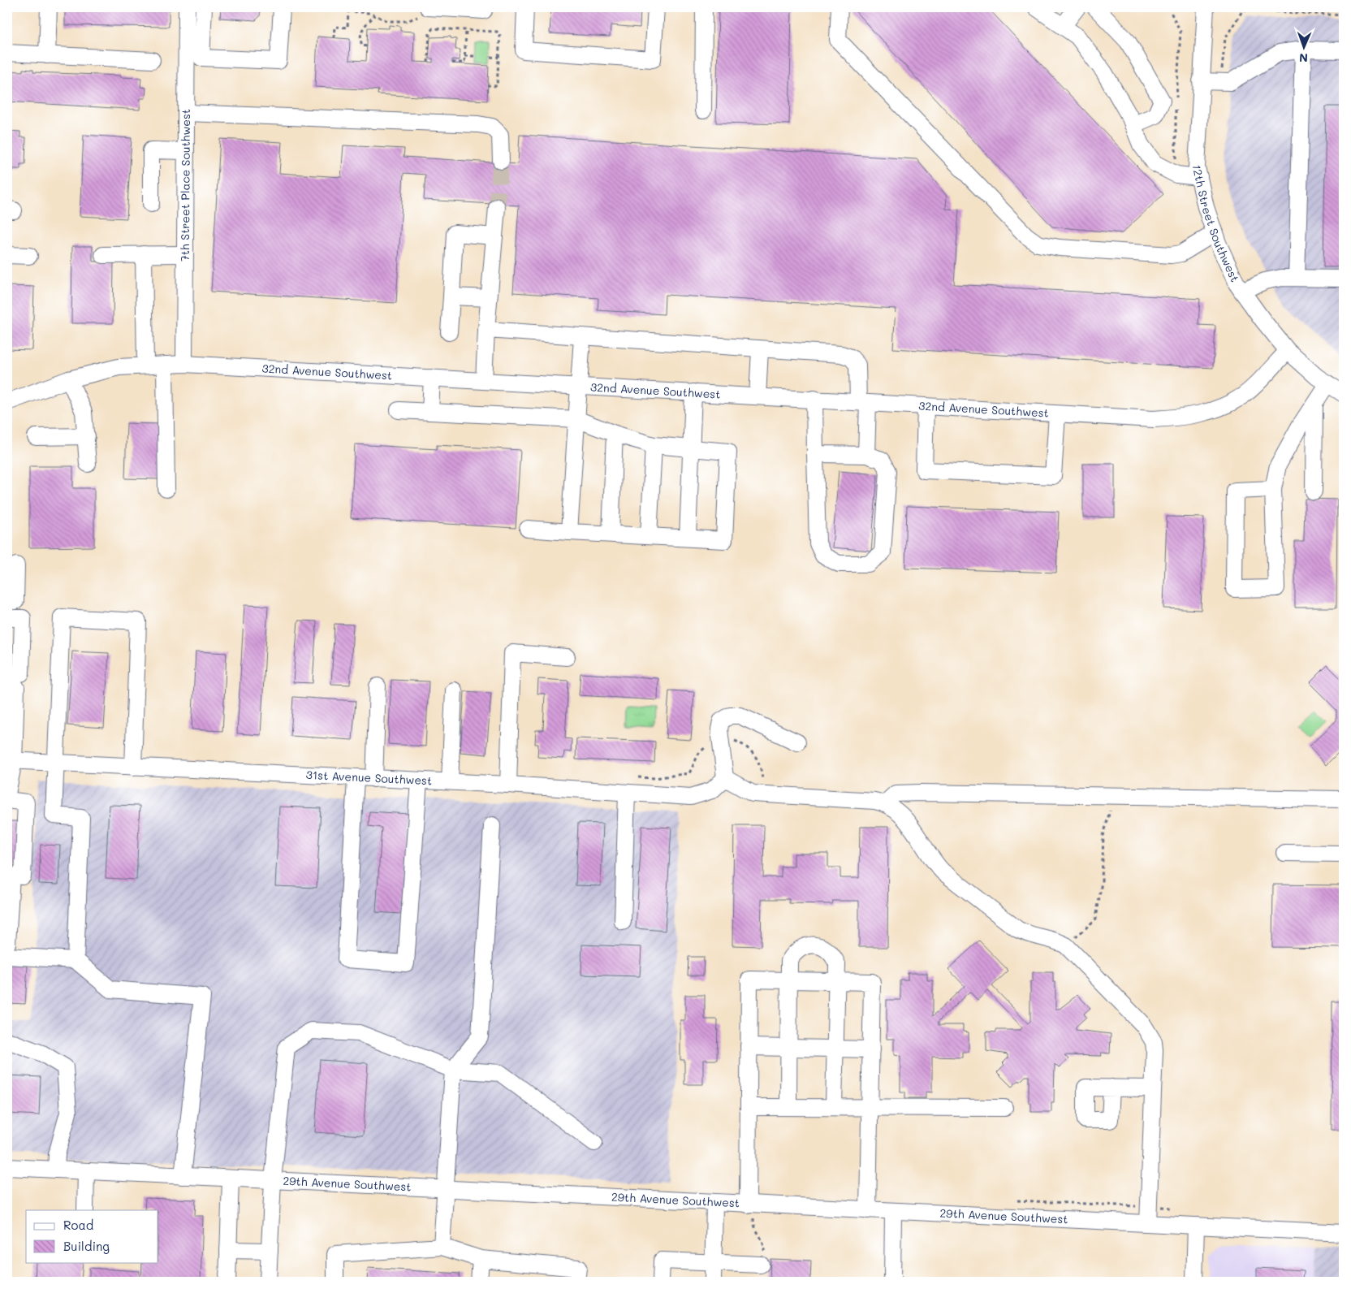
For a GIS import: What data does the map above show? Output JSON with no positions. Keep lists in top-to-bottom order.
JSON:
{
  "streets": {
    "street": [
      "7th Street Place Southwest",
      "12th Street Southwest",
      "32nd Avenue Southwest",
      "31st Avenue Southwest",
      "29th Avenue Southwest"
    ]
  },
  "crossings": [
    ["7th Street Place Southwest", "32nd Avenue Southwest"],
    ["12th Street Southwest", "32nd Avenue Southwest"]
  ],
  "legend": ["Road", "Building"],
  "north": "bottom"
}
